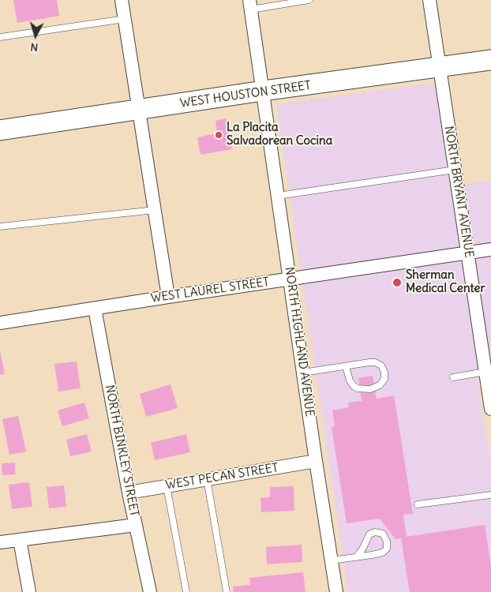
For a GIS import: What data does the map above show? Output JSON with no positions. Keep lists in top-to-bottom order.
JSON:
{
  "streets": {
    "main road": ["WEST HOUSTON STREET"],
    "street": [
      "NORTH BRYANT AVENUE",
      "WEST LAUREL STREET",
      "NORTH HIGHLAND AVENUE",
      "NORTH BINKLEY STREET",
      "WEST PECAN STREET"
    ]
  },
  "crossings": [
    ["WEST HOUSTON STREET", "NORTH BRYANT AVENUE"],
    ["WEST HOUSTON STREET", "NORTH HIGHLAND AVENUE"],
    ["NORTH BRYANT AVENUE", "WEST LAUREL STREET"],
    ["WEST LAUREL STREET", "NORTH HIGHLAND AVENUE"],
    ["WEST LAUREL STREET", "NORTH BINKLEY STREET"],
    ["NORTH HIGHLAND AVENUE", "WEST PECAN STREET"],
    ["NORTH BINKLEY STREET", "WEST PECAN STREET"]
  ],
  "places": ["La Placita Salvadorean Cocina", "Sherman Medical Center"],
  "north": "bottom"
}
